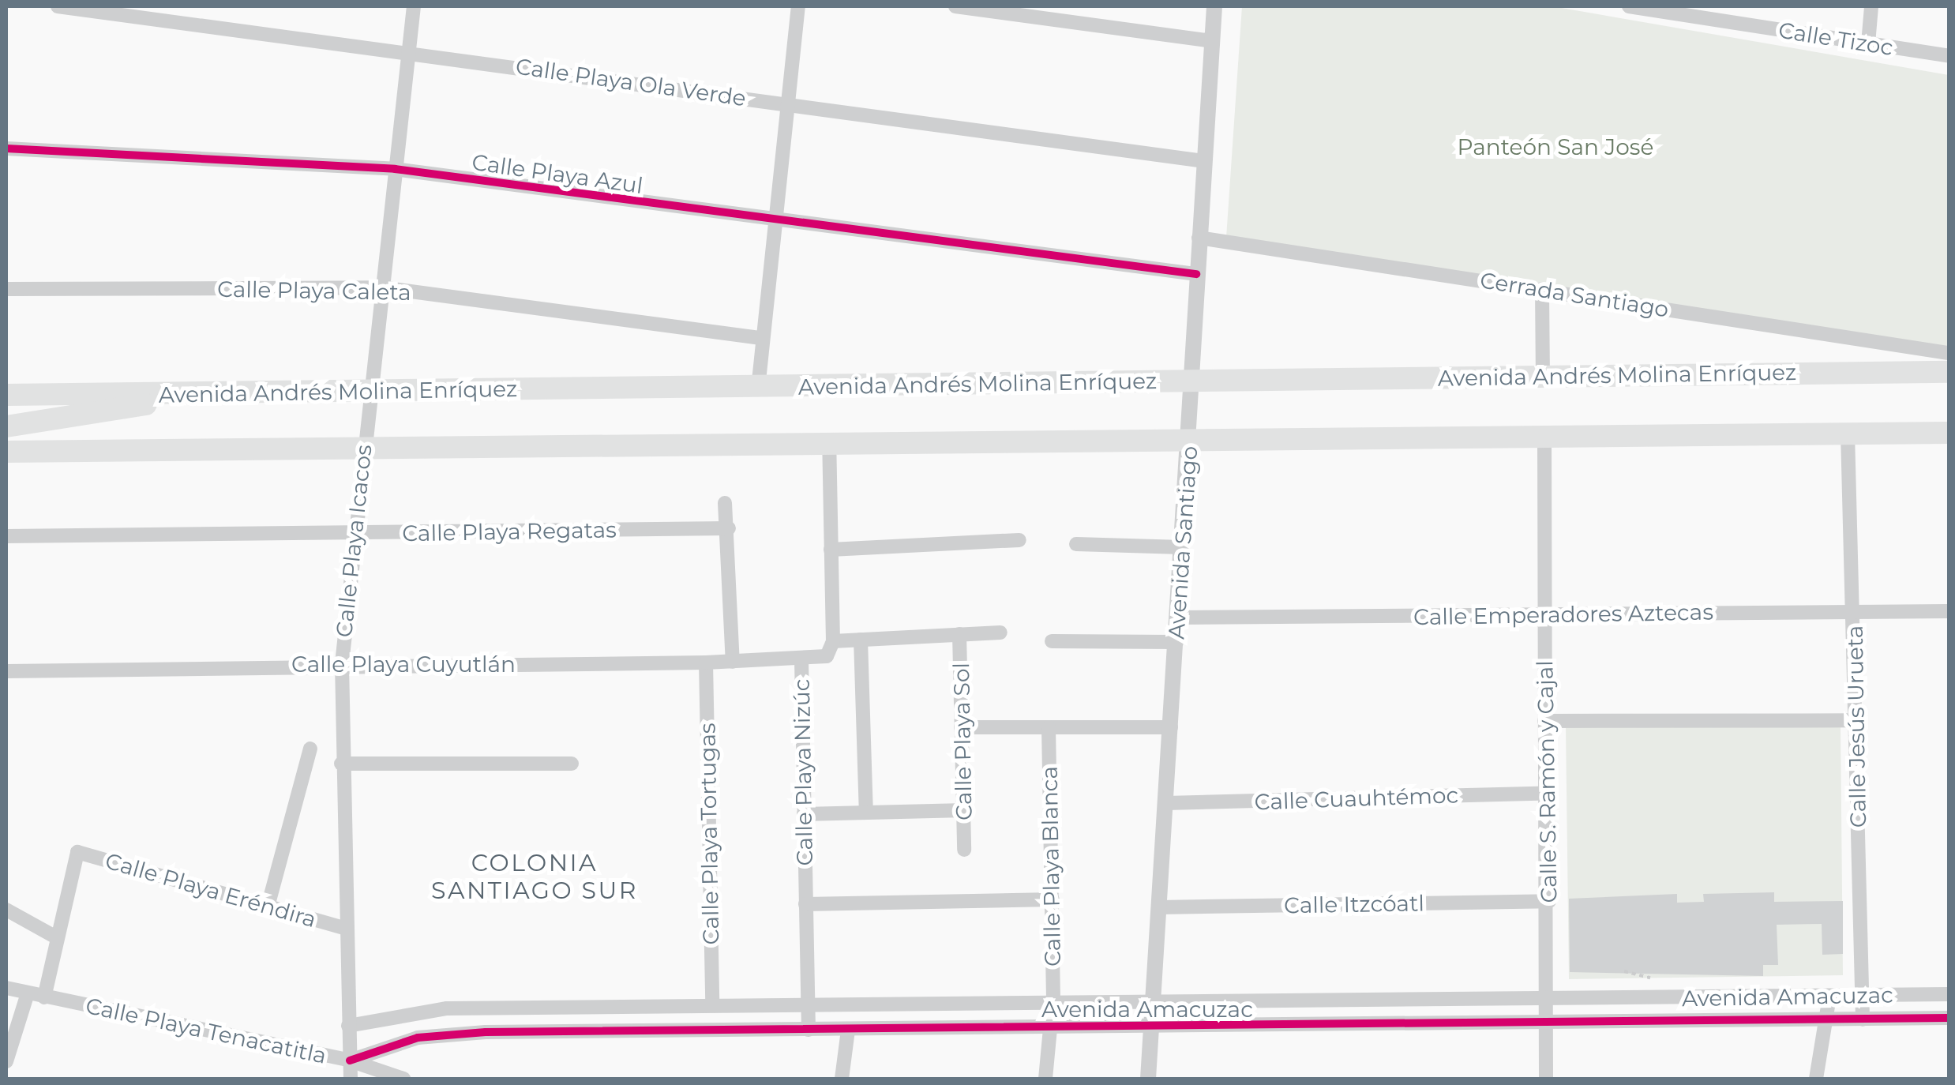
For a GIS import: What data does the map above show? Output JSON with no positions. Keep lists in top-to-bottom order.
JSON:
{
  "streets": {
    "main road": ["Avenida Andrés Molina Enríquez"],
    "street": [
      "Calle Tizoc",
      "Calle Playa Ola Verde",
      "Calle Playa Azul",
      "Calle Playa Caleta",
      "Cerrada Santiago",
      "Calle Playa Regatas",
      "Calle Playa Icacos",
      "Avenida Santiago",
      "Calle Emperadores Aztecas",
      "Calle Playa Cuyutlán",
      "Calle Jesús Urueta",
      "Calle Playa Sol",
      "Calle Playa Nizúc",
      "Calle S. Ramón y Cajal",
      "Calle Cuauhtémoc",
      "Calle Playa Tortugas",
      "Calle Playa Blanca",
      "Calle Playa Eréndira",
      "Calle Itzcóatl",
      "Avenida Amacuzac",
      "Calle Playa Tenacatitla"
    ]
  },
  "crossings": [
    ["Calle Playa Ola Verde", "Calle Playa Icacos"],
    ["Calle Playa Ola Verde", "Avenida Santiago"],
    ["Calle Playa Azul", "Calle Playa Icacos"],
    ["Calle Playa Azul", "Avenida Santiago"],
    ["Calle Playa Caleta", "Calle Playa Icacos"],
    ["Cerrada Santiago", "Avenida Santiago"],
    ["Avenida Andrés Molina Enríquez", "Calle Playa Icacos"],
    ["Avenida Andrés Molina Enríquez", "Avenida Santiago"],
    ["Calle Playa Regatas", "Calle Playa Icacos"],
    ["Calle Playa Icacos", "Calle Playa Cuyutlán"],
    ["Calle Playa Icacos", "Calle Playa Eréndira"],
    ["Calle Playa Icacos", "Avenida Amacuzac"],
    ["Calle Playa Icacos", "Calle Playa Tenacatitla"],
    ["Avenida Santiago", "Calle Emperadores Aztecas"],
    ["Avenida Santiago", "Calle Cuauhtémoc"],
    ["Avenida Santiago", "Calle Itzcóatl"],
    ["Avenida Santiago", "Avenida Amacuzac"],
    ["Calle Emperadores Aztecas", "Calle Jesús Urueta"],
    ["Calle Emperadores Aztecas", "Calle S. Ramón y Cajal"],
    ["Calle Playa Cuyutlán", "Calle Playa Nizúc"],
    ["Calle Playa Cuyutlán", "Calle Playa Tortugas"],
    ["Calle Jesús Urueta", "Avenida Amacuzac"],
    ["Calle Playa Nizúc", "Avenida Amacuzac"],
    ["Calle S. Ramón y Cajal", "Calle Cuauhtémoc"],
    ["Calle S. Ramón y Cajal", "Calle Itzcóatl"],
    ["Calle S. Ramón y Cajal", "Avenida Amacuzac"],
    ["Calle Playa Tortugas", "Avenida Amacuzac"],
    ["Calle Playa Blanca", "Avenida Amacuzac"],
    ["Avenida Amacuzac", "Calle Playa Tenacatitla"]
  ],
  "districts": ["COLONIA SANTIAGO SUR"],
  "parks": ["Panteón San José"]
}
